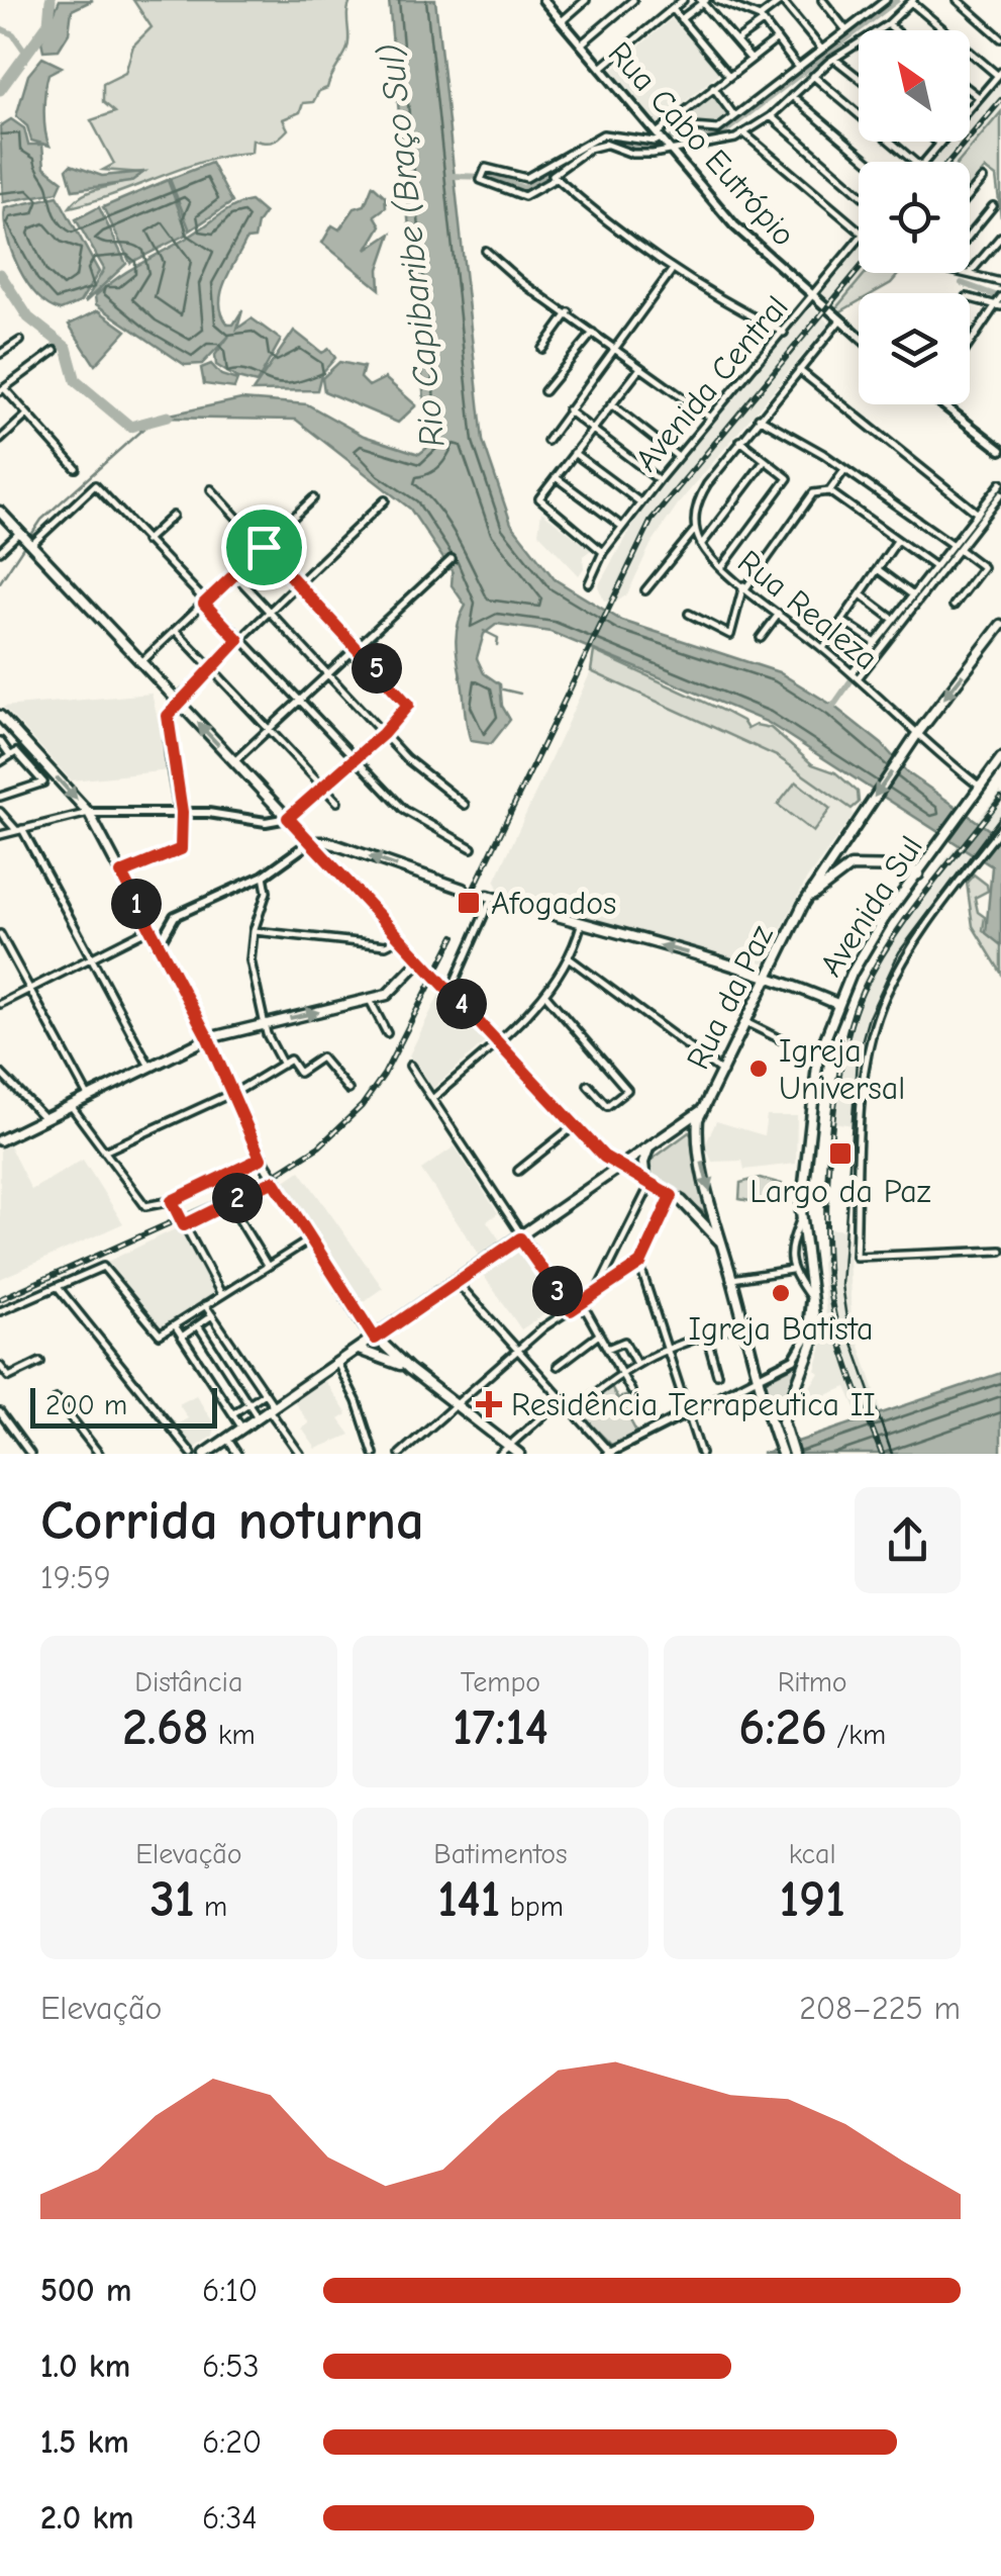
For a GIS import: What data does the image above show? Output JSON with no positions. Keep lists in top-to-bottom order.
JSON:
{
  "streets": {
    "main road": ["Rua Cabo Eutrópio", "Avenida Sul", "Rua da Paz"],
    "street": ["Avenida Central", "Rua Realeza"]
  },
  "crossings": [
    ["Rua Cabo Eutrópio", "Avenida Central"],
    ["Avenida Central", "Rua Realeza"],
    ["Rua Realeza", "Avenida Sul"],
    ["Rua Realeza", "Rua da Paz"]
  ],
  "water": ["Rio Capibaribe (Braço Sul)"],
  "places": {
    "transit": ["Afogados", "Largo da Paz"],
    "other": ["Igreja Universal", "Igreja Batista"],
    "health": ["Residência Terrapeutica II"]
  },
  "scale_bar": "200 m",
  "north": "top left",
  "page": {
    "pins": [
      "5",
      "1",
      "4",
      "2",
      "3"
    ],
    "scale": "200 m",
    "heading": ["Corrida noturna", "19:59"],
    "stats": [
      ["Distância", "2.68 km"],
      ["Tempo", "17:14"],
      ["Ritmo", "6:26 /km"],
      ["Elevação", "31 m"],
      ["Batimentos", "141 bpm"],
      ["kcal", "191"]
    ],
    "chart": ["Elevação", "208–225 m"],
    "list": [
      {
        "name": "500 m",
        "note": "6:10"
      },
      {
        "name": "1.0 km",
        "note": "6:53"
      },
      {
        "name": "1.5 km",
        "note": "6:20"
      },
      {
        "name": "2.0 km",
        "note": "6:34"
      }
    ]
  }
}
